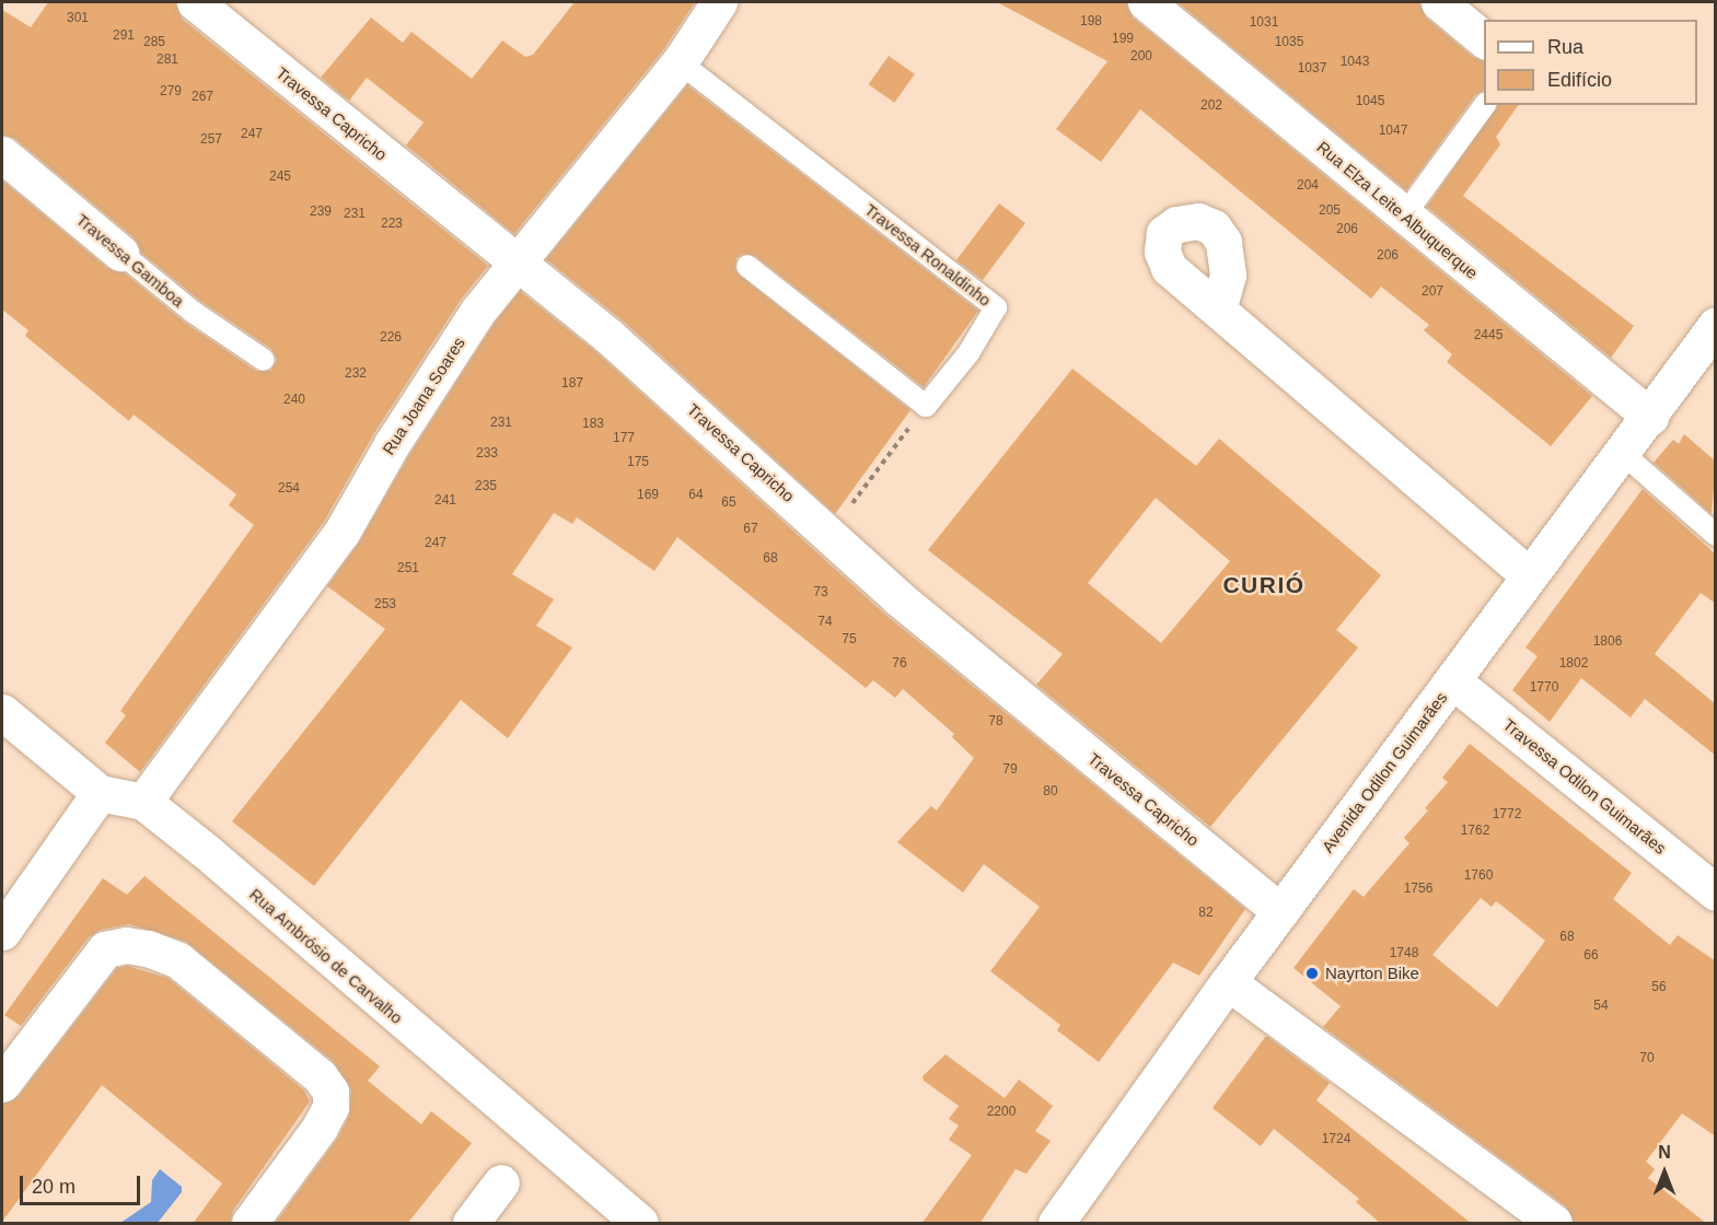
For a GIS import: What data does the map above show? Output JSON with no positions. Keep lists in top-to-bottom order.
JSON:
{
  "streets": {
    "street": [
      "Travessa Capricho",
      "Rua Elza Leite Albuquerque",
      "Travessa Gamboa",
      "Rua Joana Soares",
      "Avenida Odilon Guimarães",
      "Travessa Odilon Guimarães",
      "Rua Ambrósio de Carvalho"
    ],
    "lane": ["Travessa Ronaldinho"]
  },
  "crossings": [
    ["Travessa Capricho", "Rua Joana Soares"],
    ["Travessa Capricho", "Avenida Odilon Guimarães"],
    ["Rua Elza Leite Albuquerque", "Avenida Odilon Guimarães"],
    ["Travessa Ronaldinho", "Rua Joana Soares"],
    ["Rua Joana Soares", "Rua Ambrósio de Carvalho"],
    ["Avenida Odilon Guimarães", "Travessa Odilon Guimarães"]
  ],
  "districts": ["CURIÓ"],
  "places": ["Nayrton Bike"],
  "house_numbers": [
    "301",
    "198",
    "1031",
    "291",
    "199",
    "285",
    "1035",
    "200",
    "281",
    "1043",
    "1037",
    "279",
    "267",
    "1045",
    "202",
    "1047",
    "247",
    "257",
    "245",
    "204",
    "205",
    "239",
    "231",
    "223",
    "206",
    "206",
    "207",
    "2445",
    "226",
    "232",
    "187",
    "240",
    "231",
    "183",
    "177",
    "233",
    "175",
    "235",
    "254",
    "169",
    "64",
    "241",
    "65",
    "67",
    "247",
    "68",
    "251",
    "73",
    "253",
    "74",
    "75",
    "1806",
    "76",
    "1802",
    "1770",
    "78",
    "79",
    "80",
    "1772",
    "1762",
    "1760",
    "1756",
    "82",
    "68",
    "1748",
    "66",
    "56",
    "54",
    "70",
    "2200",
    "1724"
  ],
  "legend": ["Rua", "Edifício"],
  "scale_bar": "20 m",
  "north": "top"
}
